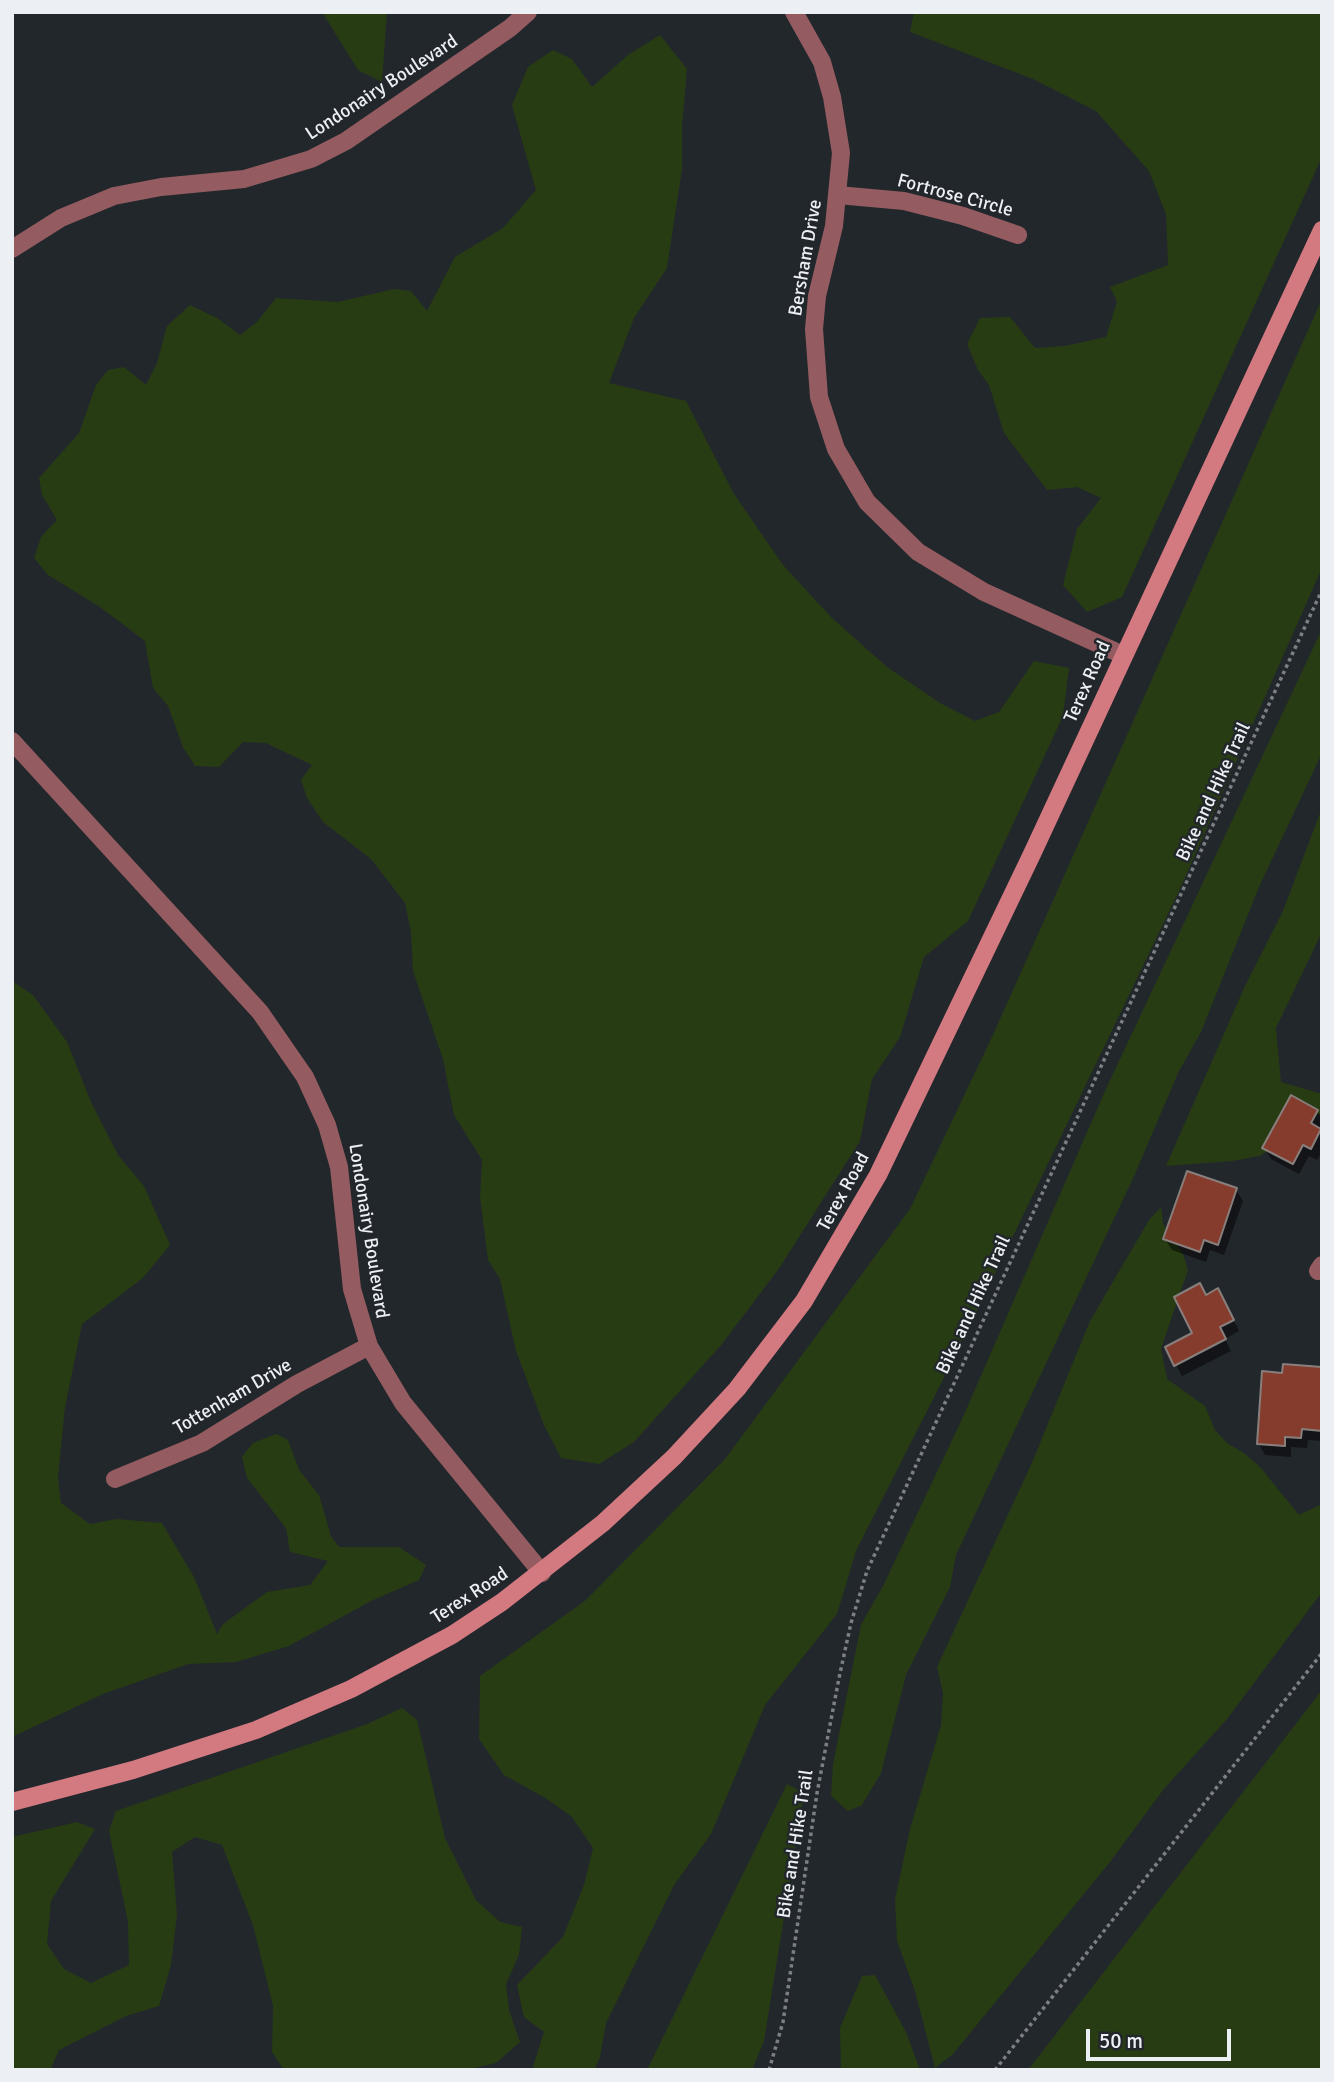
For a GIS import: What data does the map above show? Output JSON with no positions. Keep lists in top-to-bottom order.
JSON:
{
  "streets": {
    "main road": ["Terex Road"],
    "street": [
      "Londonairy Boulevard",
      "Fortrose Circle",
      "Bersham Drive",
      "Tottenham Drive"
    ],
    "path": ["Bike and Hike Trail"]
  },
  "crossings": [
    ["Londonairy Boulevard", "Terex Road"],
    ["Londonairy Boulevard", "Tottenham Drive"],
    ["Fortrose Circle", "Bersham Drive"],
    ["Bersham Drive", "Terex Road"]
  ],
  "scale_bar": "50 m"
}
